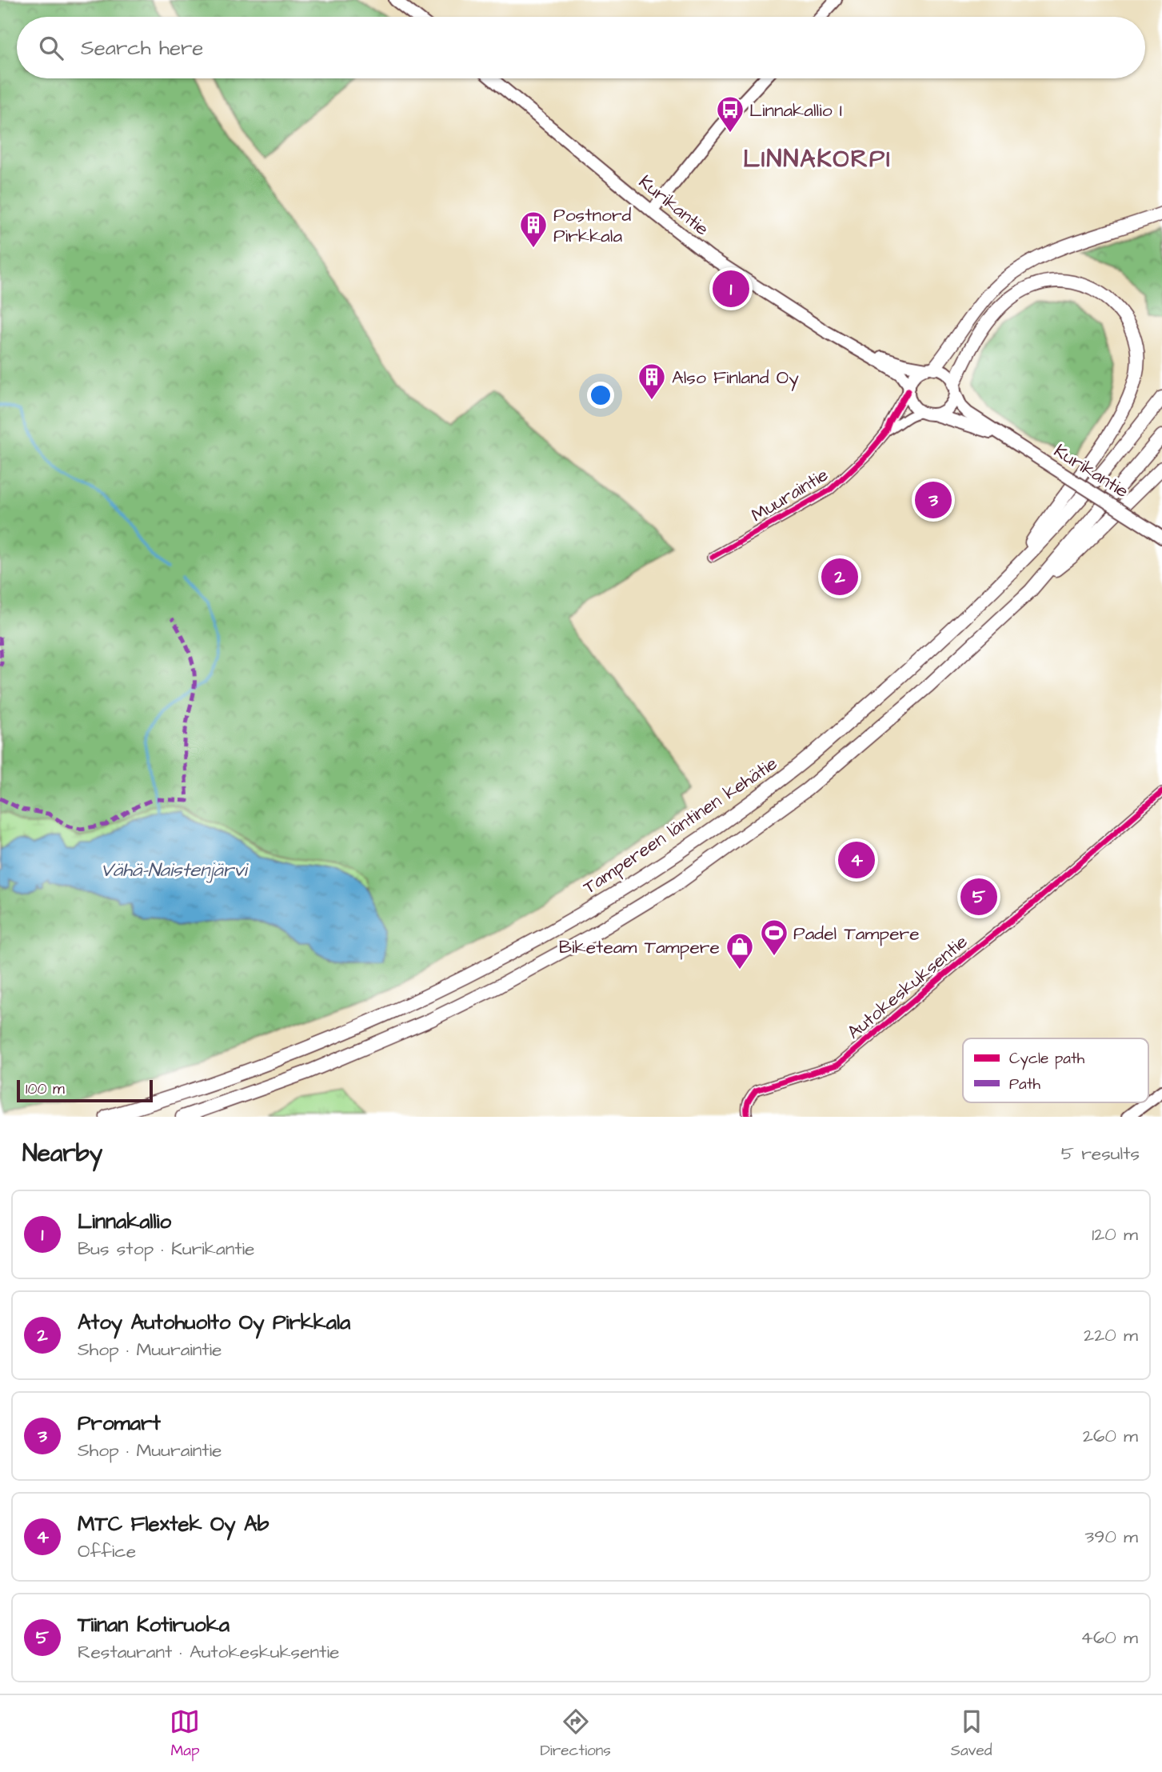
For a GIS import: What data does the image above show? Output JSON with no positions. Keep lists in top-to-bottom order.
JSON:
{
  "streets": {
    "highway": ["Tampereen läntinen kehätie"],
    "main road": ["Kurikantie"],
    "street": ["Muuraintie", "Autokeskuksentie"]
  },
  "crossings": [
    ["Kurikantie", "Muuraintie"]
  ],
  "districts": ["LINNAKORPI"],
  "water": ["Vähä-Naistenjärvi"],
  "places": {
    "bus stop": ["Linnakallio I"],
    "building": ["Postnord Pirkkala", "Also Finland Oy"],
    "sports": ["Padel Tampere"],
    "shop": ["Biketeam Tampere"]
  },
  "legend": ["Cycle path", "Path"],
  "scale_bar": "100 m",
  "page": {
    "search": "Search here",
    "pins": [
      "1",
      "3",
      "2",
      "4",
      "5"
    ],
    "scale": "100 m",
    "heading": ["Nearby", "5 results"],
    "list": [
      {
        "mark": "1",
        "name": "Linnakallio",
        "note": "Bus stop · Kurikantie",
        "value": "120 m"
      },
      {
        "mark": "2",
        "name": "Atoy Autohuolto Oy Pirkkala",
        "note": "Shop · Muuraintie",
        "value": "220 m"
      },
      {
        "mark": "3",
        "name": "Promart",
        "note": "Shop · Muuraintie",
        "value": "260 m"
      },
      {
        "mark": "4",
        "name": "MTC Flextek Oy Ab",
        "note": "Office",
        "value": "390 m"
      },
      {
        "mark": "5",
        "name": "Tiinan Kotiruoka",
        "note": "Restaurant · Autokeskuksentie",
        "value": "460 m"
      }
    ],
    "nav": ["Map", "Directions", "Saved"]
  }
}
